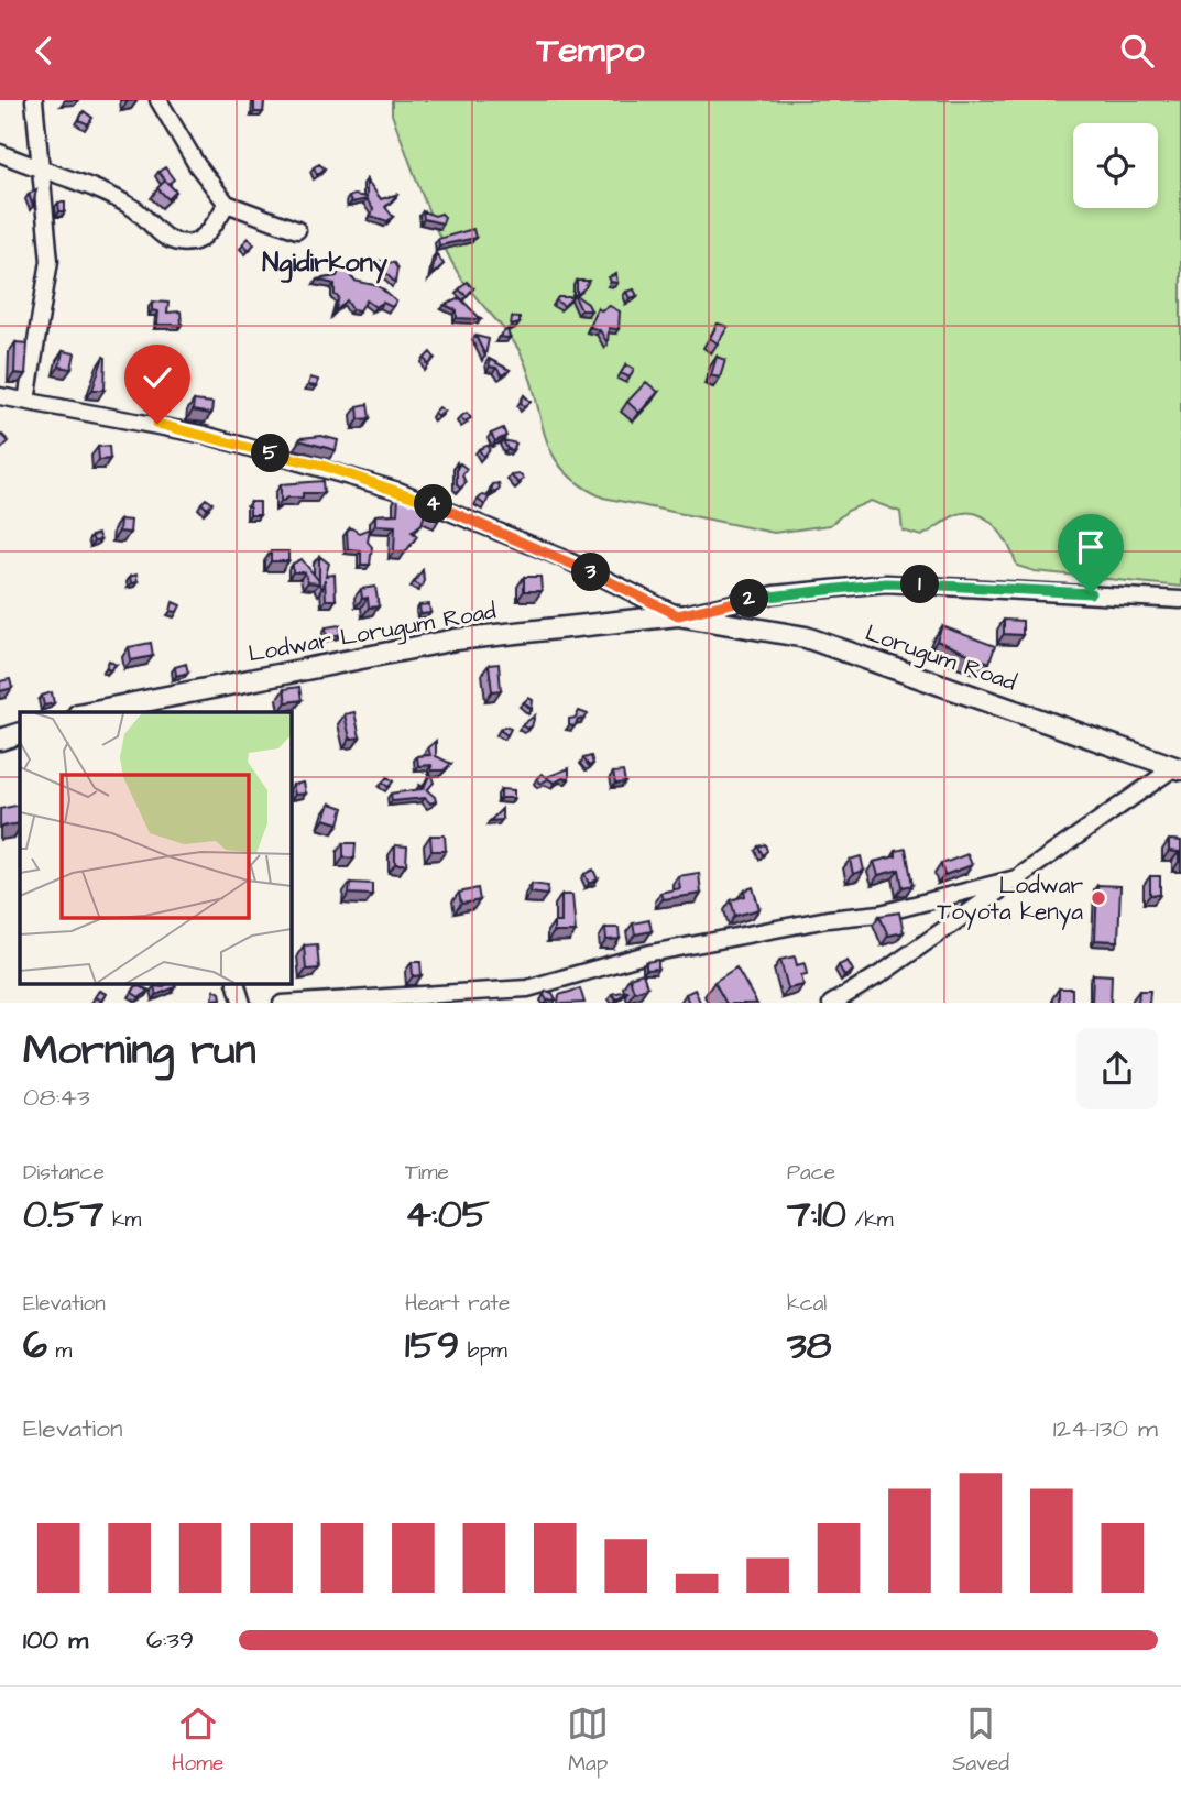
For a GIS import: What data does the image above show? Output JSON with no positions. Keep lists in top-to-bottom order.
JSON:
{
  "streets": {
    "main road": ["Lodwar Lorugum Road", "Lorugum Road"]
  },
  "crossings": [
    ["Lodwar Lorugum Road", "Lorugum Road"]
  ],
  "districts": ["Ngidirkony"],
  "places": ["Lodwar Toyota kenya"],
  "page": {
    "header": "Tempo",
    "pins": [
      "5",
      "4",
      "3",
      "1",
      "2"
    ],
    "heading": ["Morning run", "08:43"],
    "stats": [
      ["Distance", "0.57 km"],
      ["Time", "4:05"],
      ["Pace", "7:10 /km"],
      ["Elevation", "6 m"],
      ["Heart rate", "159 bpm"],
      ["kcal", "38"]
    ],
    "chart": ["Elevation", "124–130 m"],
    "list": [
      {
        "name": "100 m",
        "note": "6:39"
      }
    ],
    "tabs": ["Home", "Map", "Saved"]
  }
}
